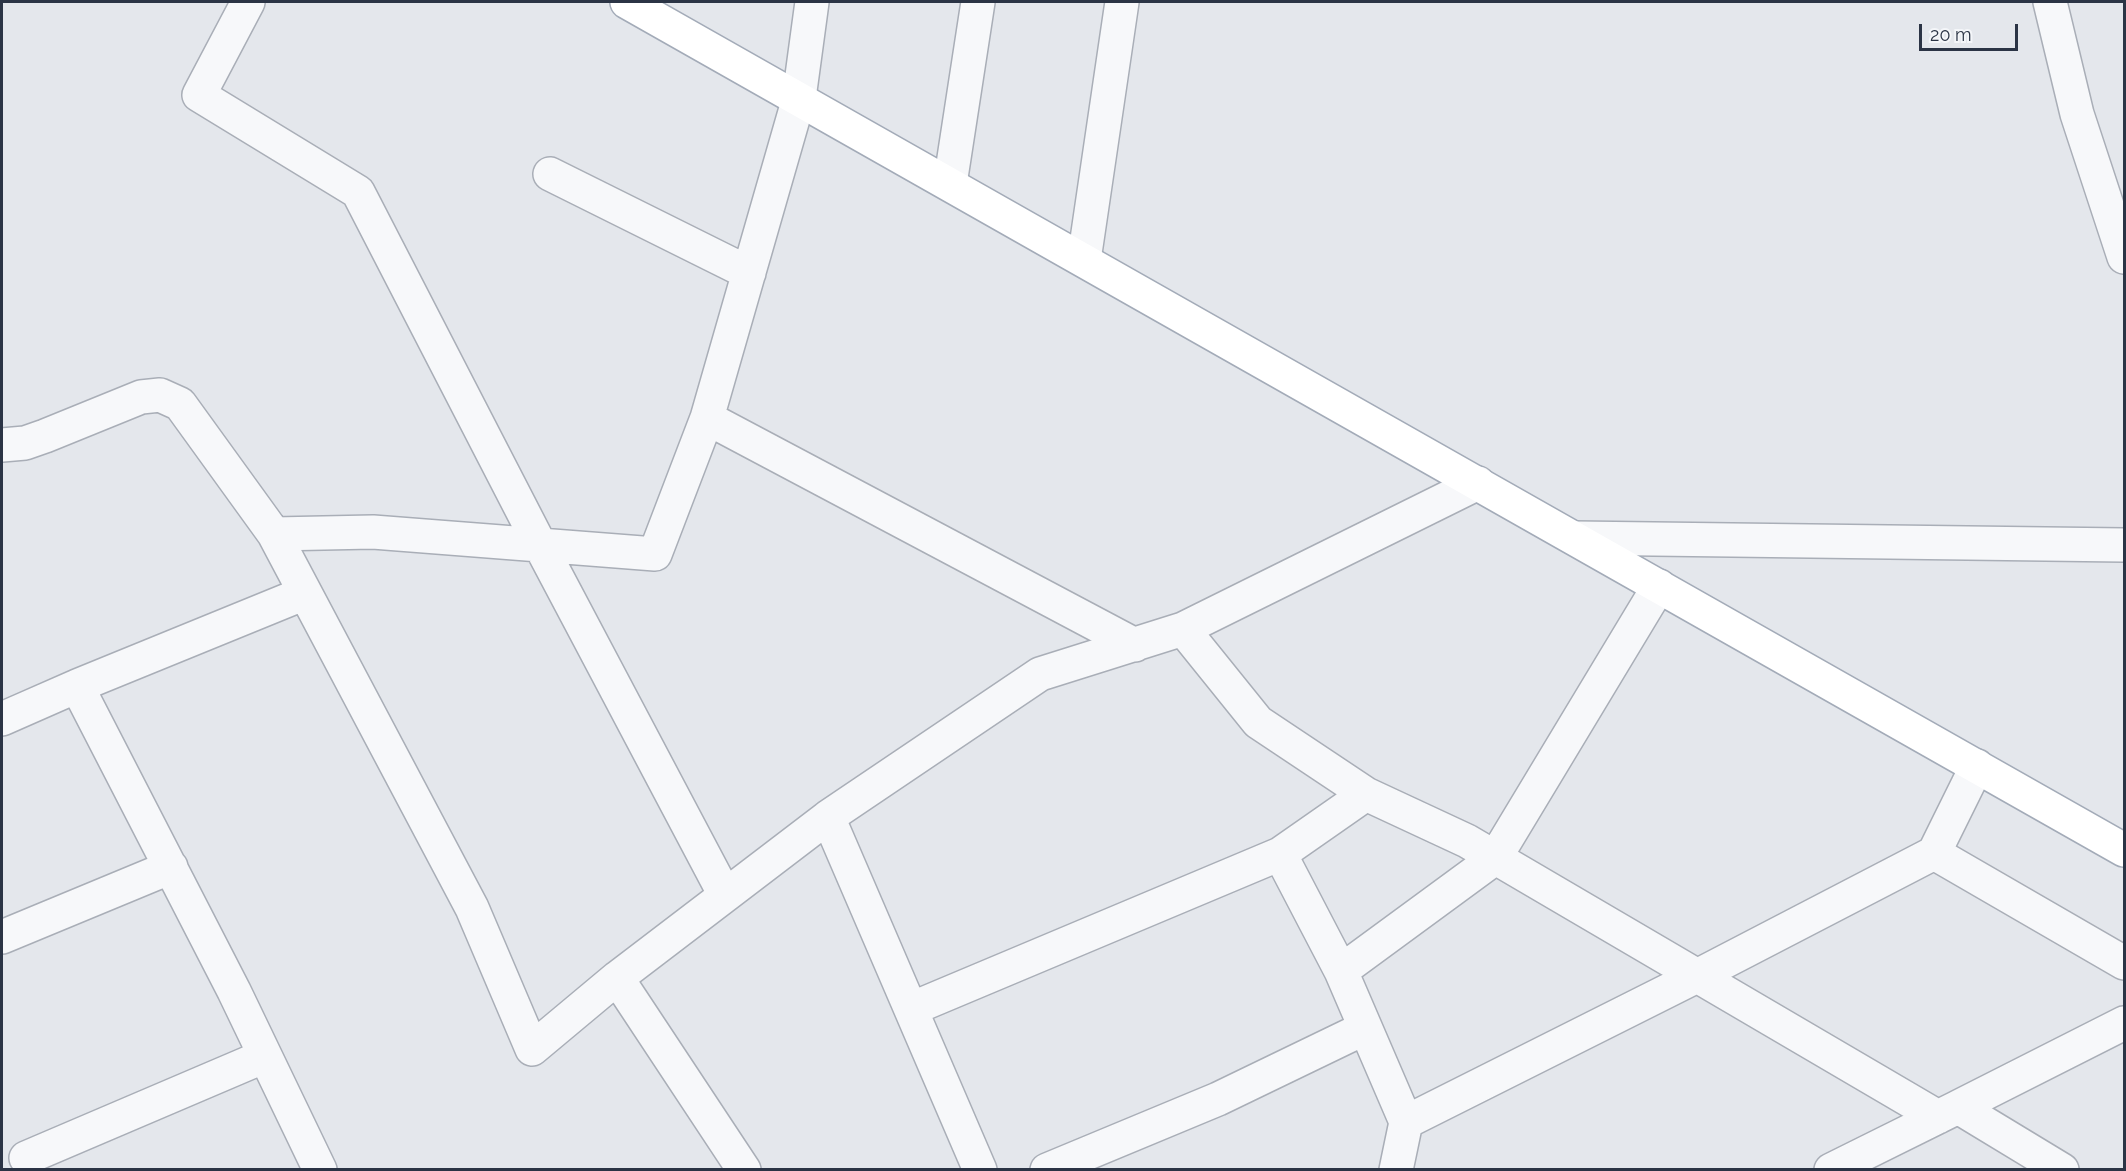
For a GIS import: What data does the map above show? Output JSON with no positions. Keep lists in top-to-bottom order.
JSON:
{
  "scale_bar": "20 m"
}
